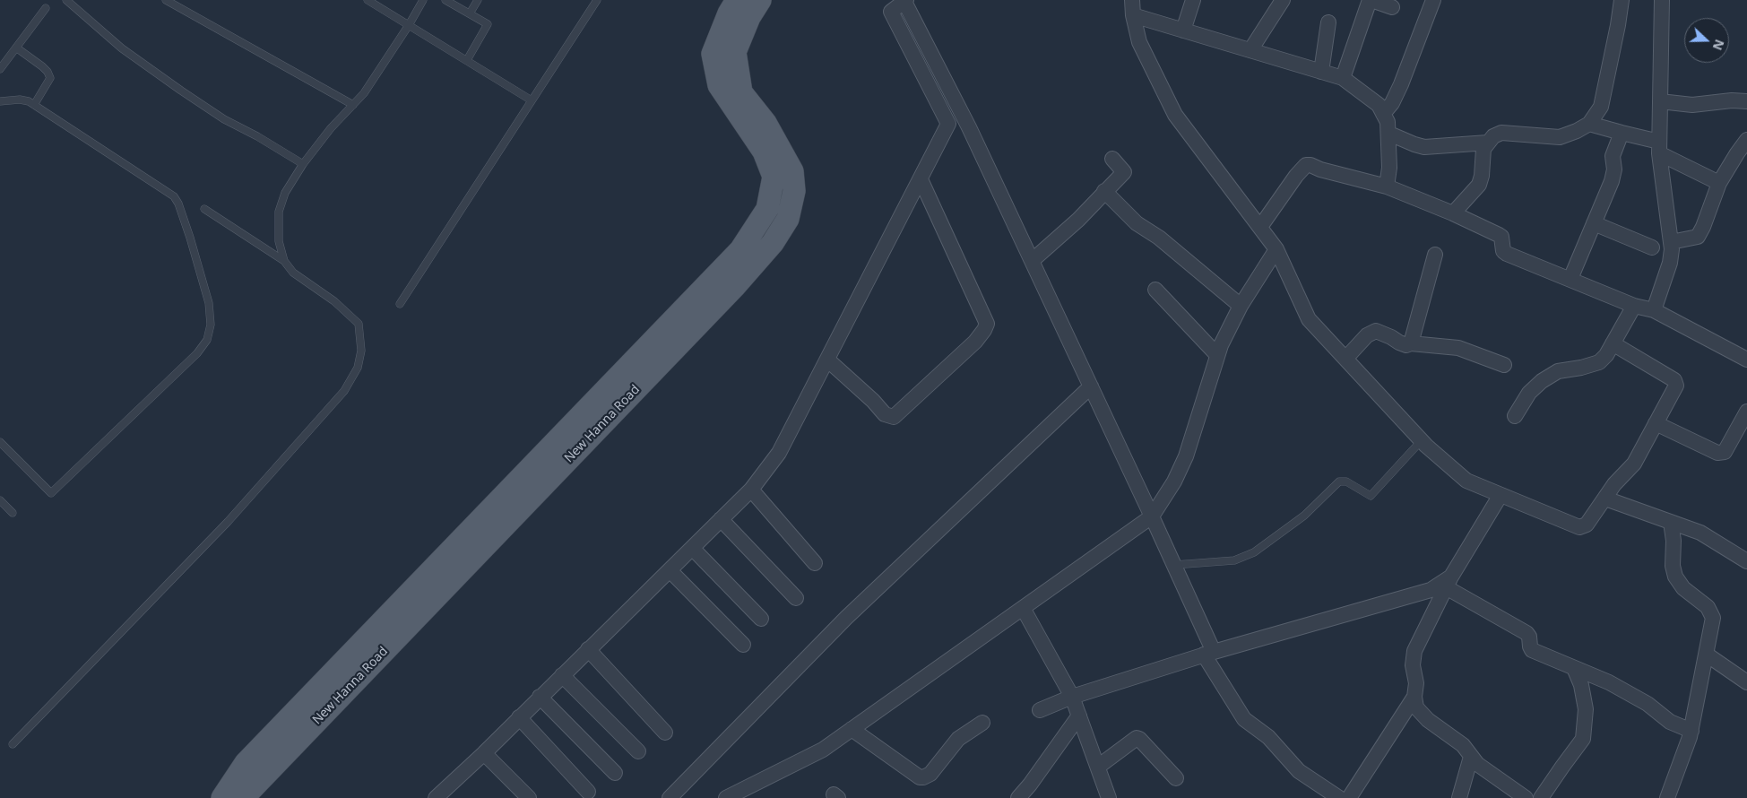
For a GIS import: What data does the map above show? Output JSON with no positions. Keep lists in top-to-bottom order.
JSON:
{
  "streets": {
    "main road": ["New Hanna Road"]
  },
  "north": "right"
}
